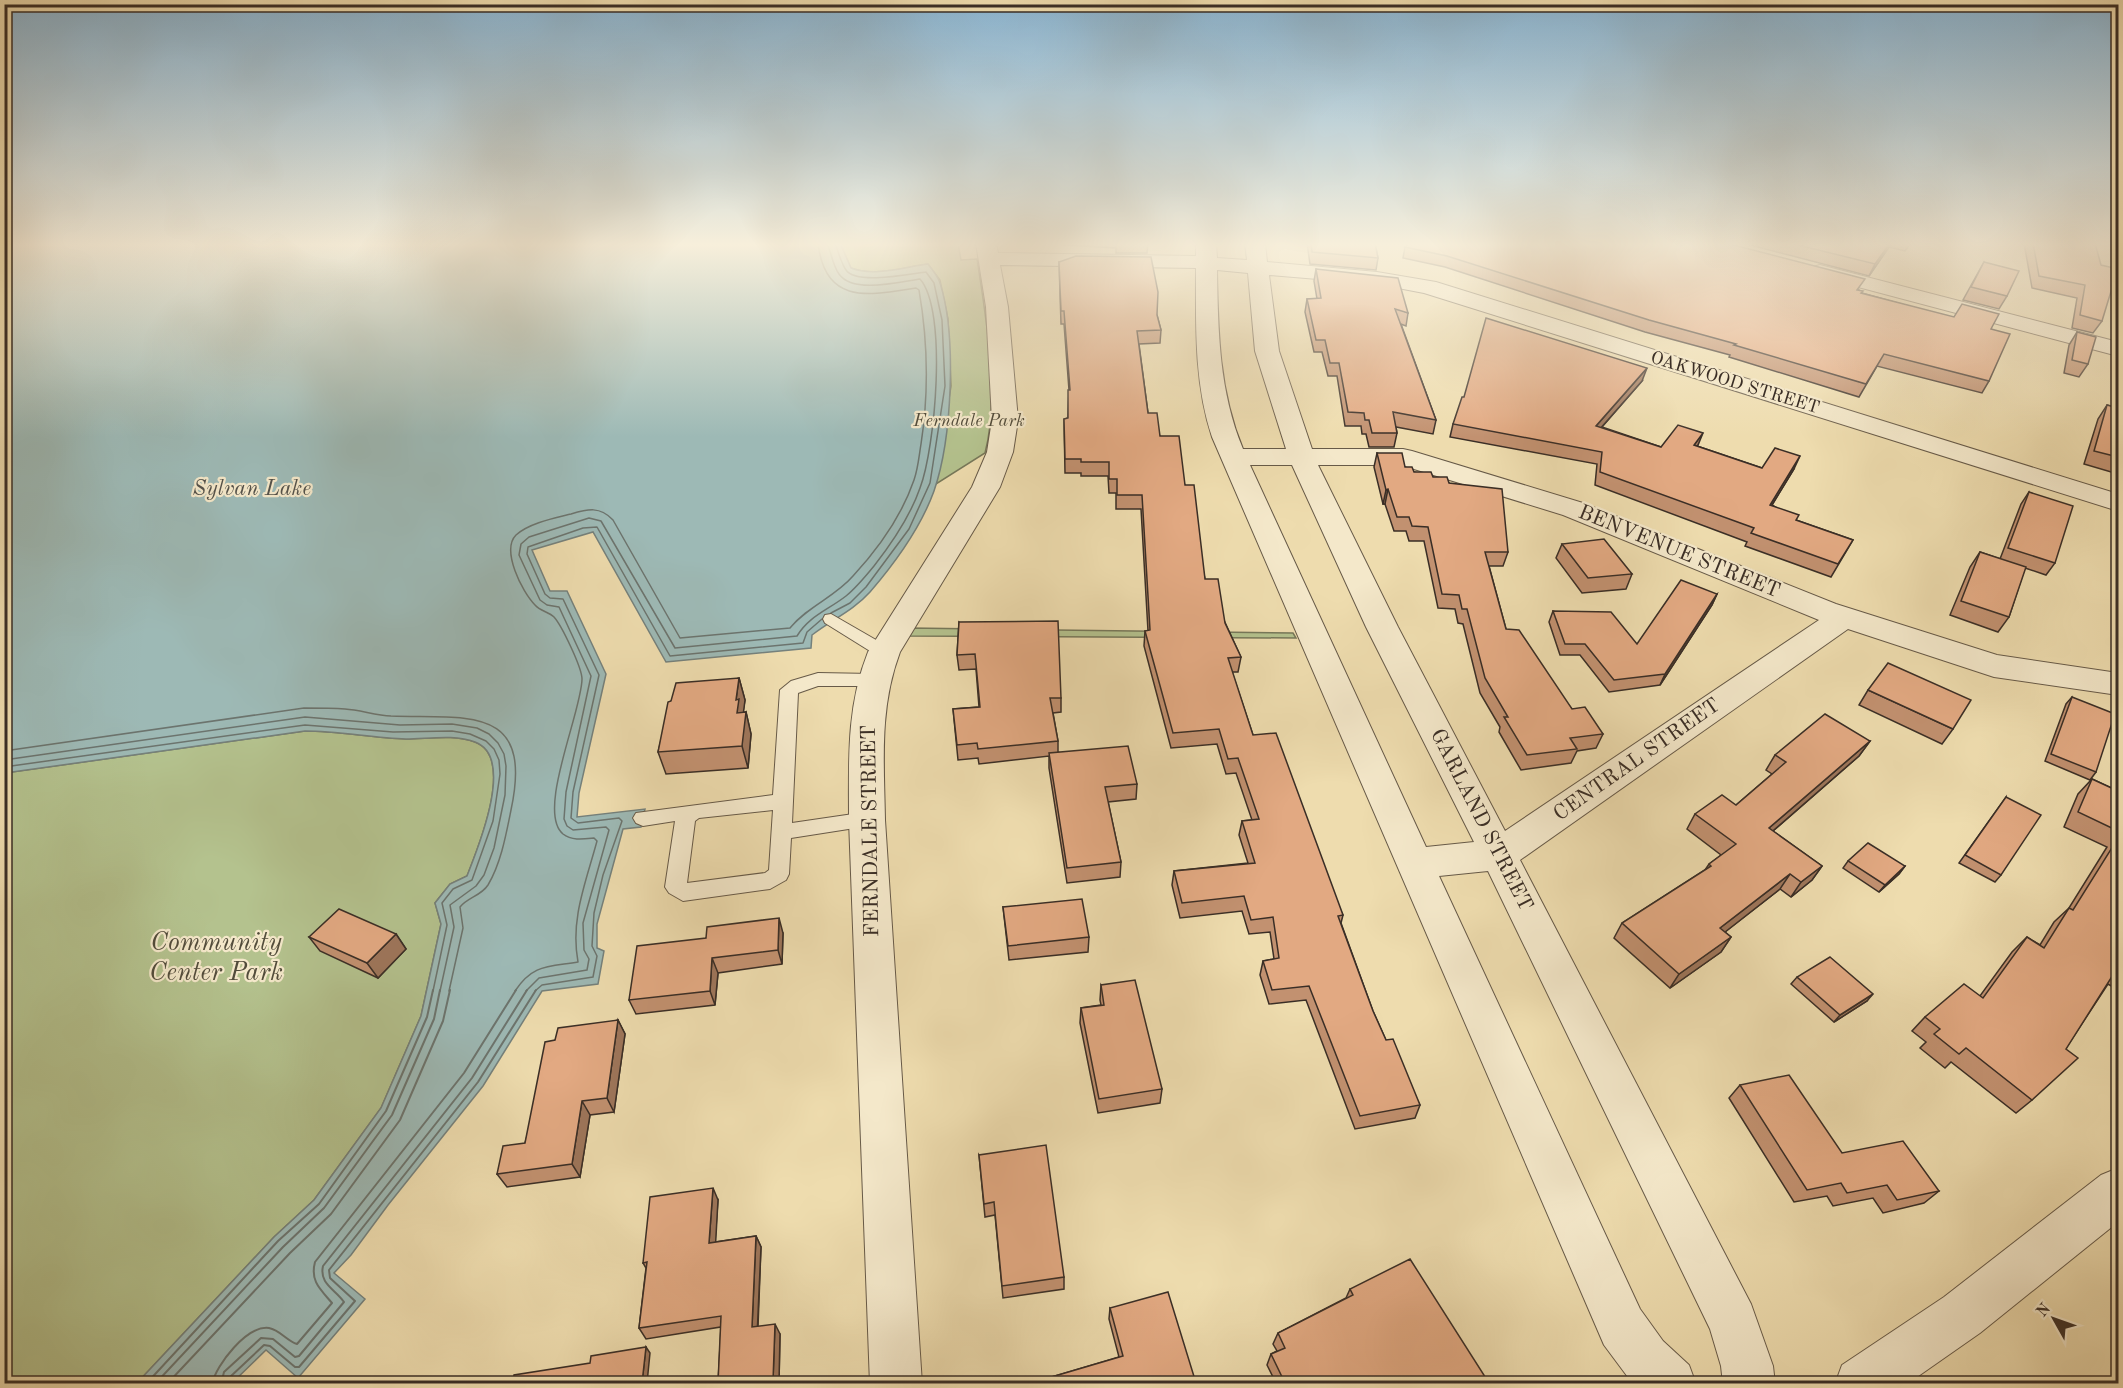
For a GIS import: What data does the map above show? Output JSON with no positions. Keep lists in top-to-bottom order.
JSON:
{
  "streets": {
    "street": [
      "OAKWOOD STREET",
      "BENVENUE STREET",
      "CENTRAL STREET",
      "GARLAND STREET",
      "FERNDALE STREET"
    ]
  },
  "crossings": [
    ["BENVENUE STREET", "CENTRAL STREET"],
    ["BENVENUE STREET", "GARLAND STREET"],
    ["CENTRAL STREET", "GARLAND STREET"]
  ],
  "water": ["Sylvan Lake"],
  "parks": ["Ferndale Park", "Community Center Park"],
  "north": "top left"
}
